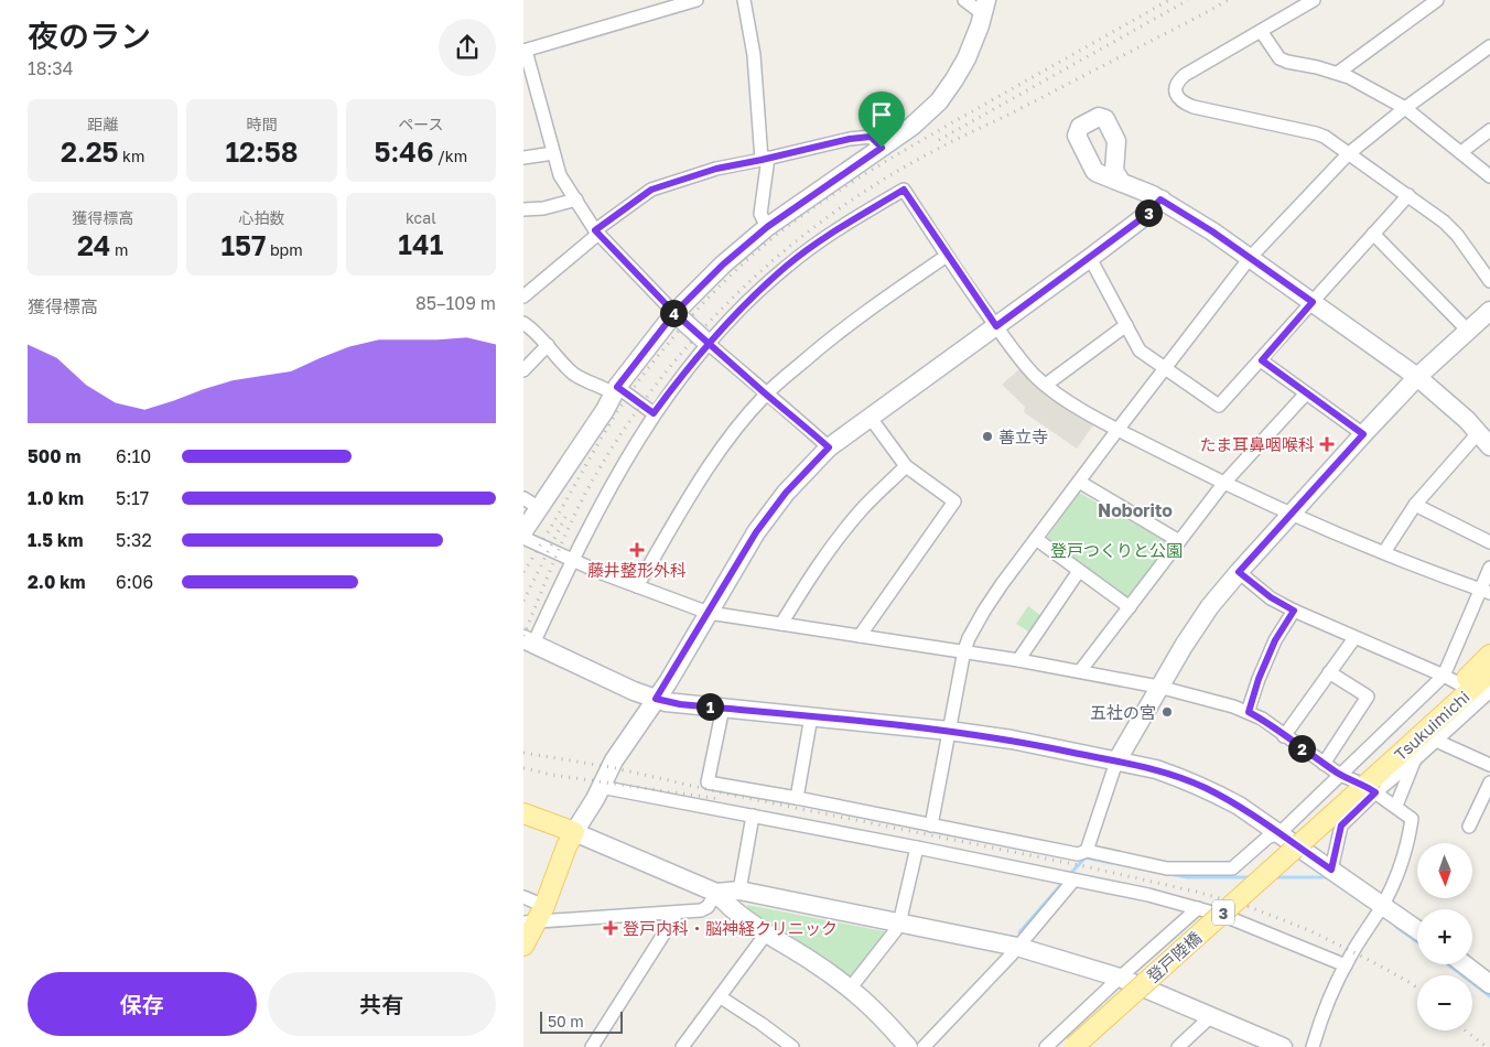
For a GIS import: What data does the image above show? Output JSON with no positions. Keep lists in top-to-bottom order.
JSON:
{
  "streets": {
    "main road": ["Tsukuimichi", "3", "登戸陸橋"]
  },
  "crossings": [
    ["Tsukuimichi", "3"],
    ["Tsukuimichi", "登戸陸橋"],
    ["3", "登戸陸橋"]
  ],
  "districts": ["Noborito"],
  "parks": ["登戸つくりと公園"],
  "places": {
    "other": ["善立寺", "五社の宮"],
    "health": ["たま耳鼻咽喉科", "藤井整形外科", "登戸内科・脳神経クリニック"]
  },
  "scale_bar": "50 m",
  "north": "bottom",
  "page": {
    "heading": ["夜のラン", "18:34"],
    "stats": [
      ["距離", "2.25 km"],
      ["時間", "12:58"],
      ["ペース", "5:46 /km"],
      ["獲得標高", "24 m"],
      ["心拍数", "157 bpm"],
      ["kcal", "141"]
    ],
    "pins": [
      "3",
      "4",
      "1",
      "2"
    ],
    "chart": ["獲得標高", "85–109 m"],
    "list": [
      {
        "name": "500 m",
        "note": "6:10"
      },
      {
        "name": "1.0 km",
        "note": "5:17"
      },
      {
        "name": "1.5 km",
        "note": "5:32"
      },
      {
        "name": "2.0 km",
        "note": "6:06"
      }
    ],
    "map_buttons": ["+", "−"],
    "buttons": ["保存", "共有"],
    "scale": "50 m"
  }
}
